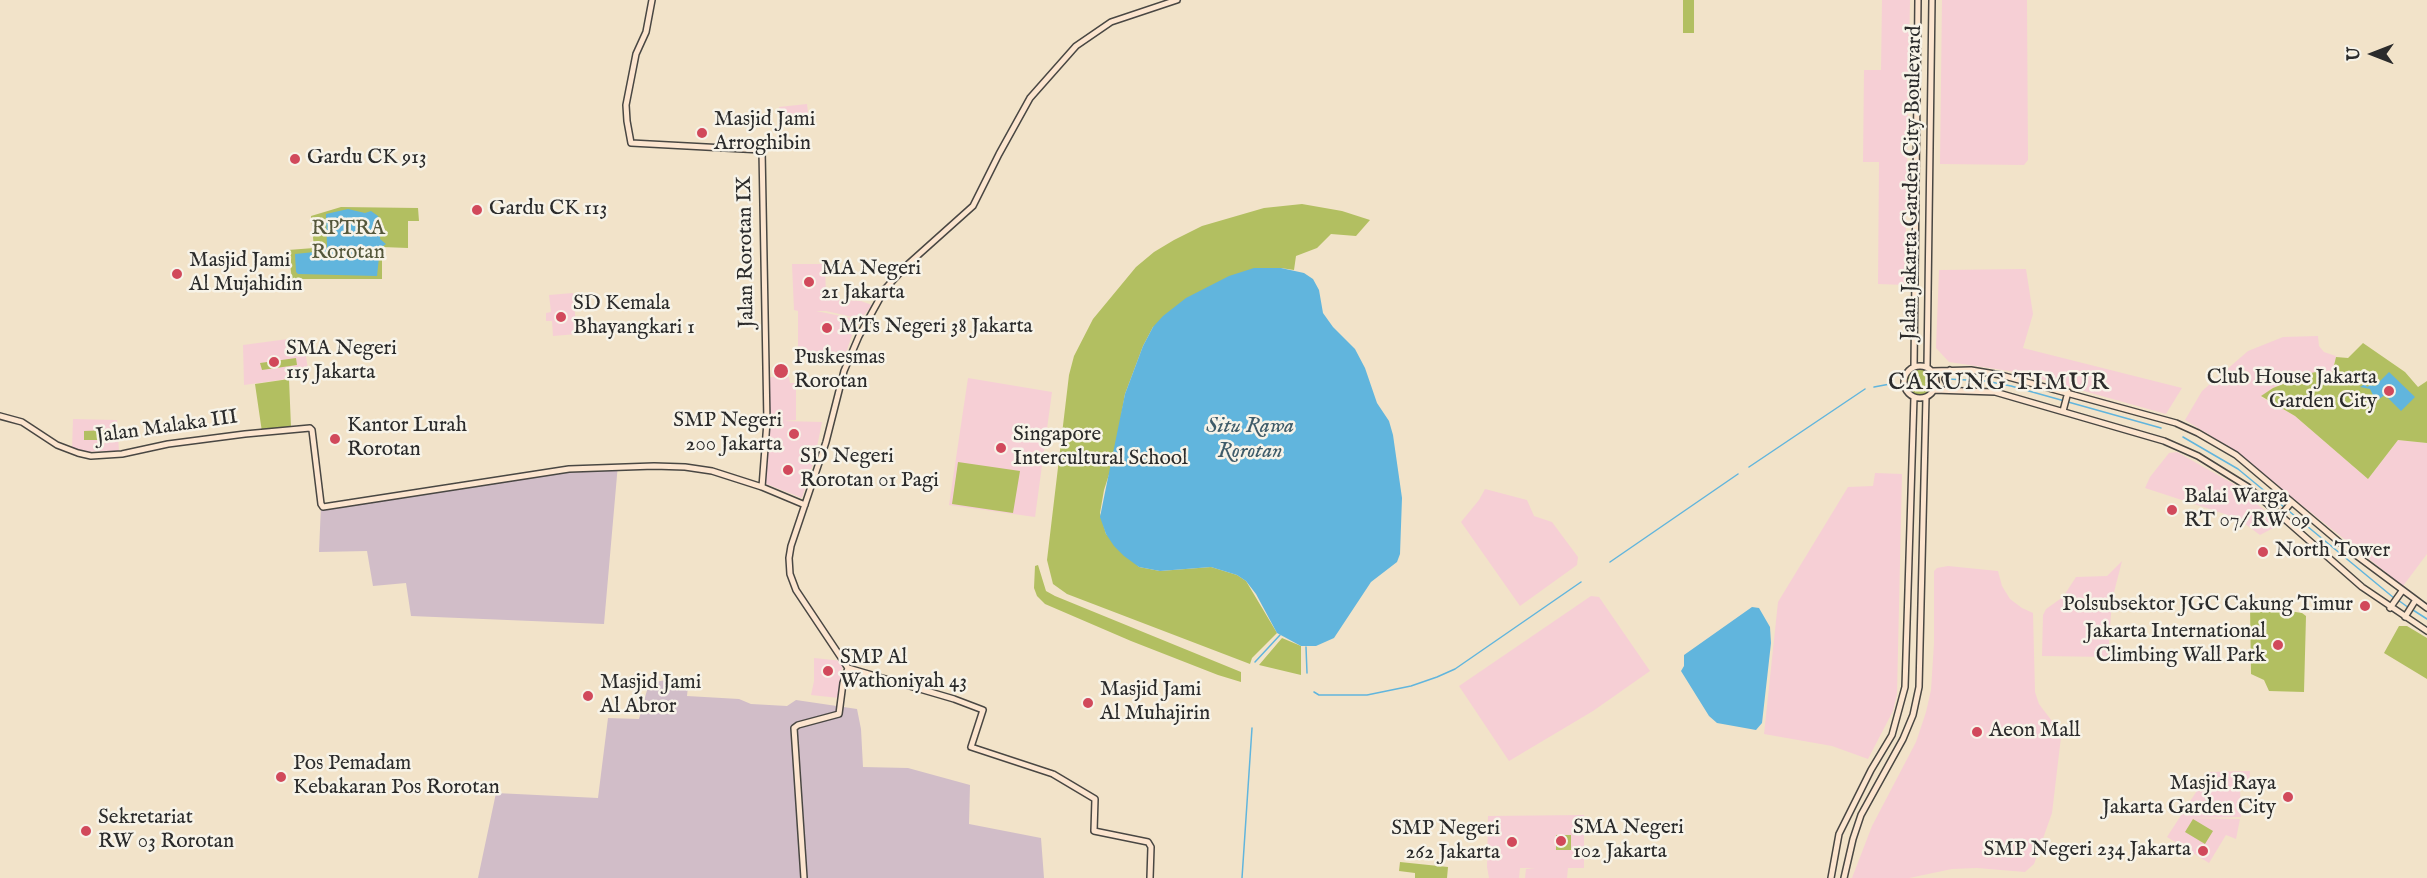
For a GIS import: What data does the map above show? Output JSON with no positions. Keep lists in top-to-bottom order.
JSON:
{
  "streets": {
    "street": ["Jalan Jakarta Garden City Boulevard", "Jalan Rorotan IX", "Jalan Malaka III"]
  },
  "crossings": [
    ["Jalan Rorotan IX", "Jalan Malaka III"]
  ],
  "districts": ["CAKUNG TIMUR"],
  "water": ["Situ Rawa Rorotan"],
  "parks": ["RPTRA Rorotan"],
  "places": [
    "Masjid Jami Arroghibin",
    "Gardu CK 913",
    "Gardu CK 113",
    "Masjid Jami Al Mujahidin",
    "MA Negeri 21 Jakarta",
    "SD Kemala Bhayangkari 1",
    "MTs Negeri 38 Jakarta",
    "SMA Negeri 115 Jakarta",
    "Puskesmas Rorotan",
    "Club House Jakarta Garden City",
    "SMP Negeri 200 Jakarta",
    "Kantor Lurah Rorotan",
    "Singapore Intercultural School",
    "SD Negeri Rorotan 01 Pagi",
    "Balai Warga RT 07/ RW 09",
    "North Tower",
    "Polsubsektor JGC Cakung Timur",
    "Jakarta International Climbing Wall Park",
    "SMP Al Wathoniyah 43",
    "Masjid Jami Al Abror",
    "Masjid Jami Al Muhajirin",
    "Aeon Mall",
    "Pos Pemadam Kebakaran Pos Rorotan",
    "Masjid Raya Jakarta Garden City",
    "Sekretariat RW 03 Rorotan",
    "SMA Negeri 102 Jakarta",
    "SMP Negeri 262 Jakarta",
    "SMP Negeri 234 Jakarta"
  ],
  "north": "left"
}
